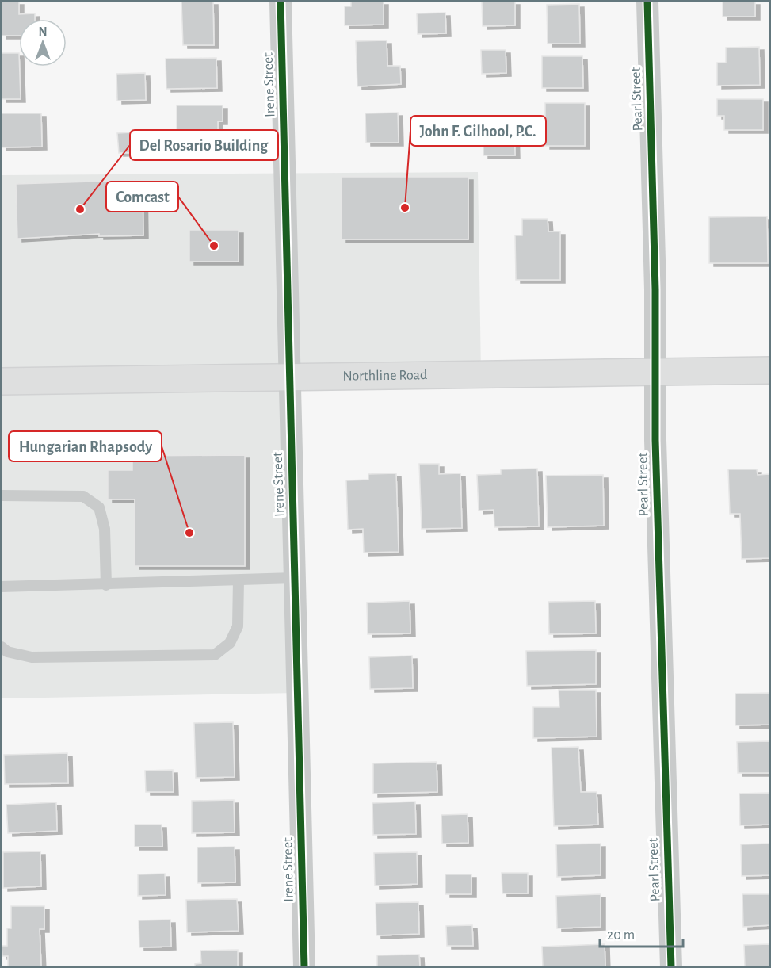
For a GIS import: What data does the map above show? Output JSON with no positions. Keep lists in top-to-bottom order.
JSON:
{
  "streets": {
    "main road": ["Northline Road"],
    "street": ["Irene Street", "Pearl Street"]
  },
  "crossings": [
    ["Irene Street", "Northline Road"],
    ["Pearl Street", "Northline Road"]
  ],
  "places": [
    "John F. Gilhool, P.C.",
    "Del Rosario Building",
    "Comcast",
    "Hungarian Rhapsody"
  ],
  "scale_bar": "20 m",
  "north": "top"
}
